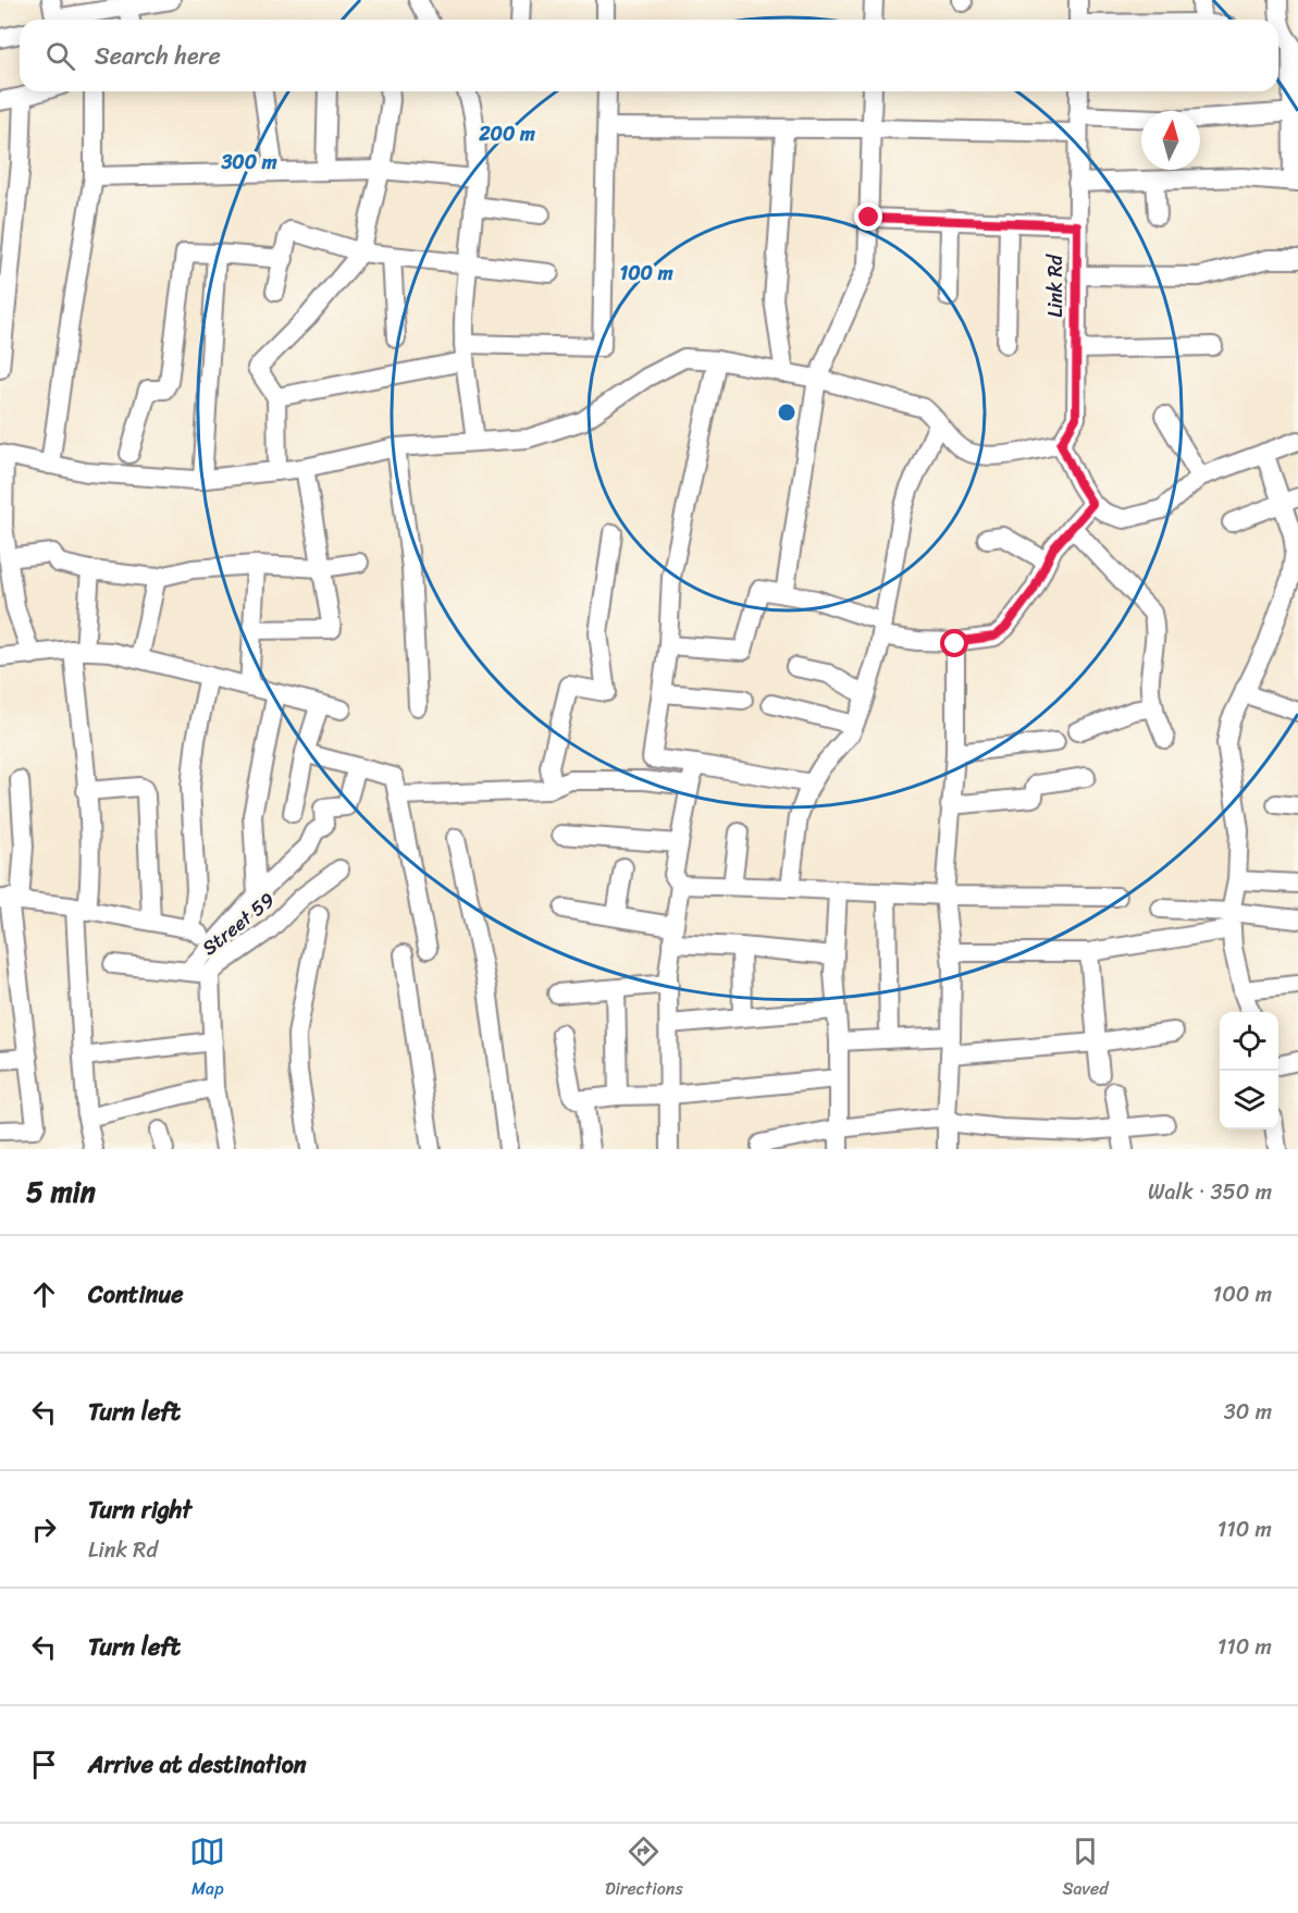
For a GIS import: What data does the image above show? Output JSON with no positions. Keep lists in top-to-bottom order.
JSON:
{
  "streets": {
    "street": ["Link Rd", "Street 59"]
  },
  "north": "top",
  "page": {
    "search": "Search here",
    "heading": ["5 min", "Walk · 350 m"],
    "list": [
      ["Continue", "100 m"],
      ["Turn left", "30 m"],
      ["Turn right", "Link Rd", "110 m"],
      ["Turn left", "110 m"],
      "Arrive at destination"
    ],
    "nav": ["Map", "Directions", "Saved"]
  },
  "rings": ["200 m", "300 m", "100 m"]
}
